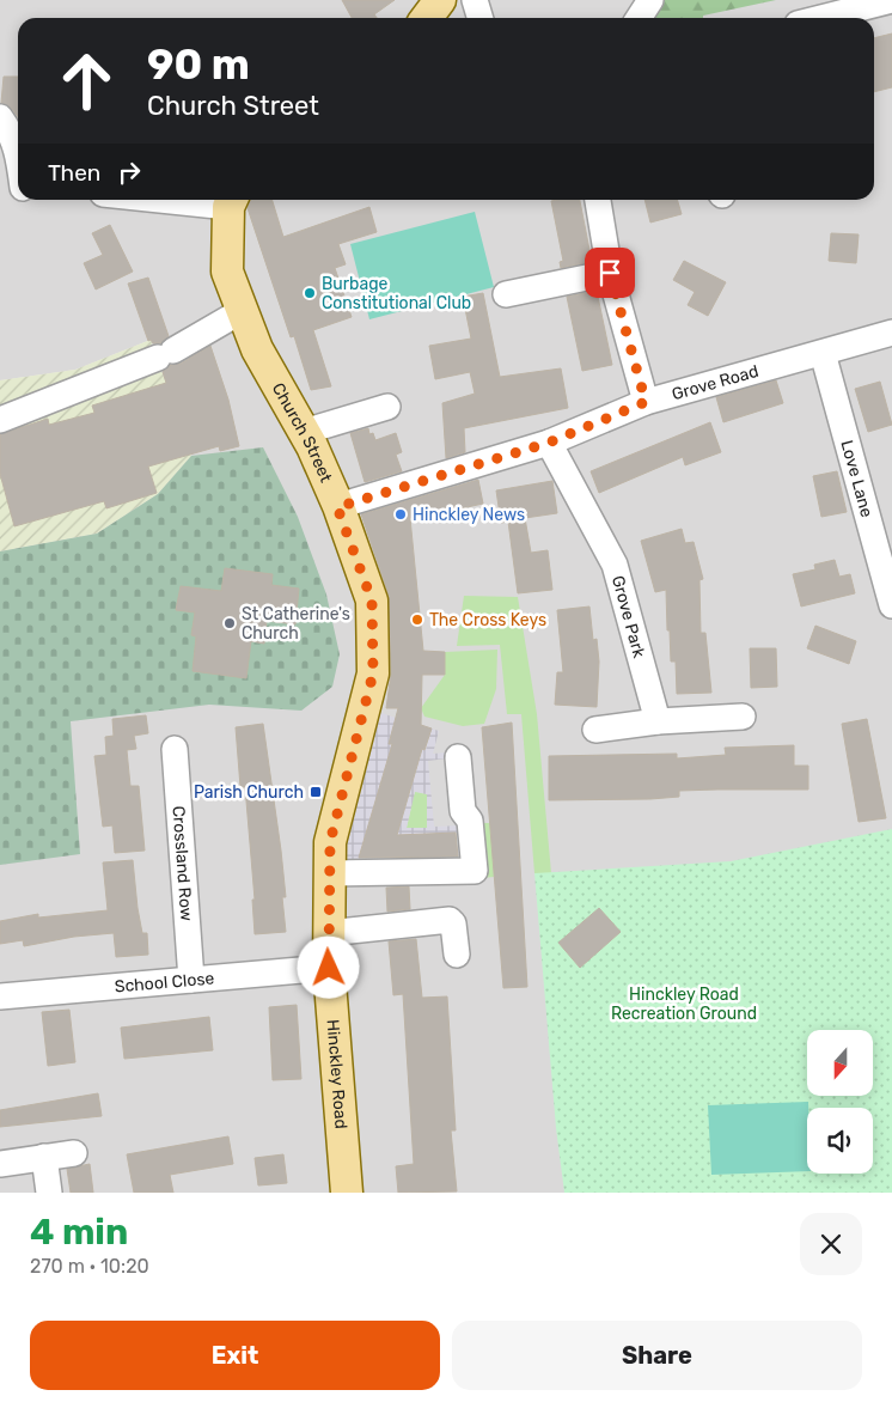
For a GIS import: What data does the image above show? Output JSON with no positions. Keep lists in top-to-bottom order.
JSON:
{
  "streets": {
    "main road": ["Church Street", "Hinckley Road"],
    "street": [
      "Grove Road",
      "Love Lane",
      "Grove Park",
      "Crossland Row",
      "School Close"
    ]
  },
  "crossings": [
    ["Grove Road", "Church Street"],
    ["Grove Road", "Love Lane"],
    ["Grove Road", "Grove Park"],
    ["Church Street", "Hinckley Road"],
    ["Crossland Row", "School Close"],
    ["School Close", "Hinckley Road"]
  ],
  "parks": ["Hinckley Road Recreation Ground"],
  "places": {
    "other": [
      "Burbage Constitutional Club",
      "Hinckley News",
      "The Cross Keys",
      "St Catherine's Church"
    ],
    "transit": ["Parish Church"]
  },
  "north": "bottom",
  "page": {
    "turn": ["90 m", "Church Street"],
    "then": "Then",
    "heading": ["4 min", "270 m · 10:20"],
    "buttons": ["Exit", "Share"]
  }
}
